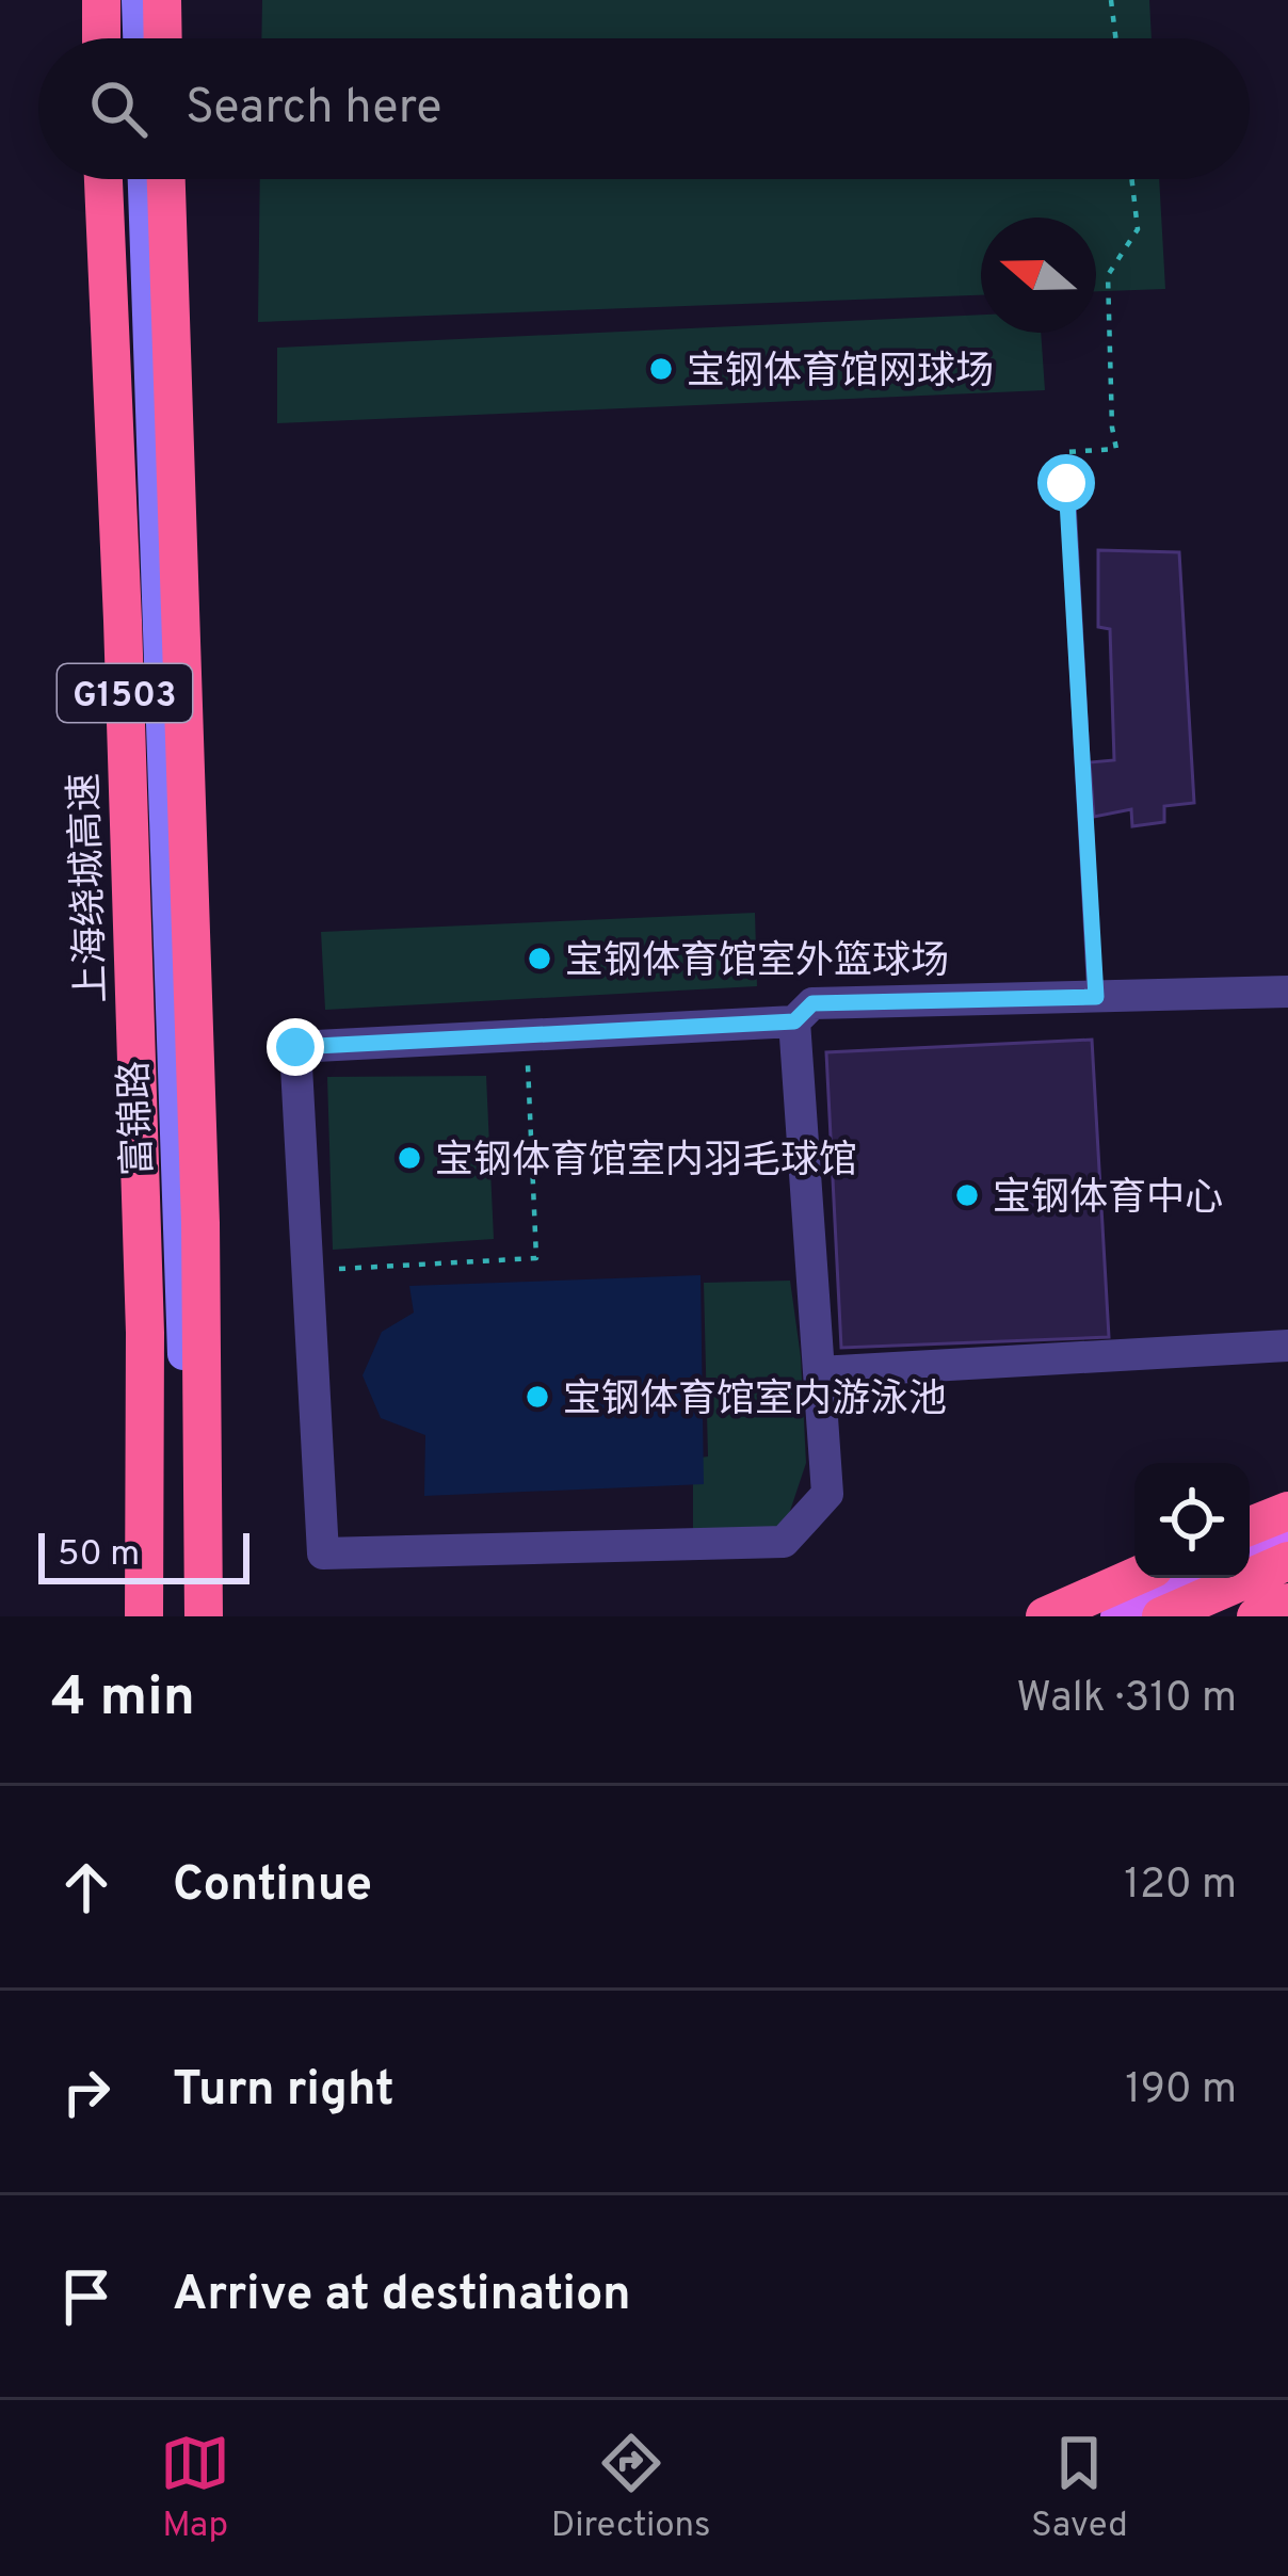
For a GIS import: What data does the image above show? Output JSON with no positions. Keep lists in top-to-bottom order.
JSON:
{
  "streets": {
    "highway": ["G1503", "上海绕城高速"],
    "main road": ["富锦路"]
  },
  "places": [
    "宝钢体育馆网球场",
    "宝钢体育馆室外篮球场",
    "宝钢体育馆室内羽毛球馆",
    "宝钢体育中心",
    "宝钢体育馆室内游泳池"
  ],
  "scale_bar": "50 m",
  "north": "left",
  "page": {
    "search": "Search here",
    "scale": "50 m",
    "heading": ["4 min", "Walk · 310 m"],
    "list": [
      ["Continue", "120 m"],
      ["Turn right", "190 m"],
      "Arrive at destination"
    ],
    "nav": ["Map", "Directions", "Saved"]
  }
}
